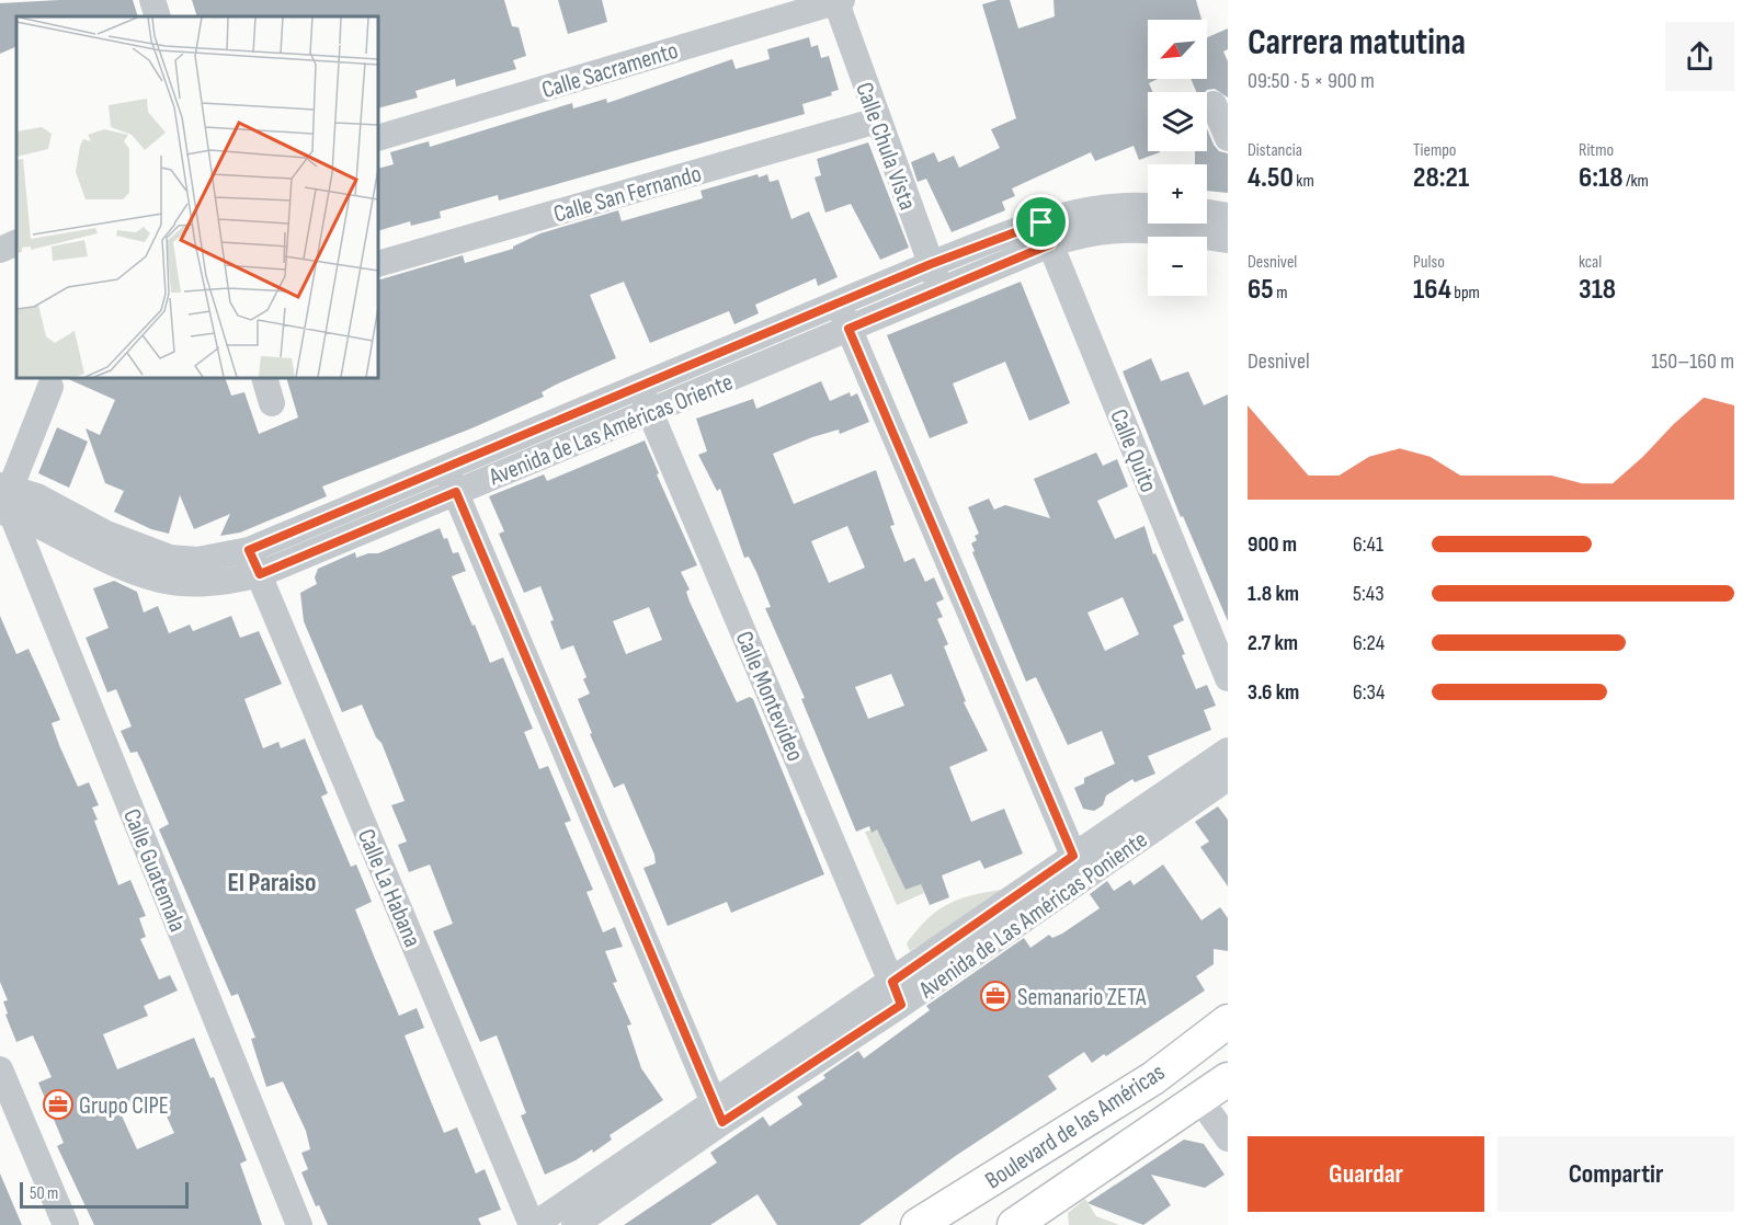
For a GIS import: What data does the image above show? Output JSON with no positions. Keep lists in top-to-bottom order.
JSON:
{
  "streets": {
    "main road": ["Boulevard de las Américas"],
    "street": [
      "Calle Sacramento",
      "Calle Chula Vista",
      "Calle San Fernando",
      "Avenida de Las Américas Oriente",
      "Calle Quito",
      "Calle Montevideo",
      "Calle Guatemala",
      "Calle La Habana",
      "Avenida de Las Américas Poniente"
    ]
  },
  "crossings": [
    ["Calle Sacramento", "Calle Chula Vista"],
    ["Calle Chula Vista", "Calle San Fernando"],
    ["Calle Chula Vista", "Avenida de Las Américas Oriente"],
    ["Avenida de Las Américas Oriente", "Calle Quito"],
    ["Avenida de Las Américas Oriente", "Calle Montevideo"],
    ["Avenida de Las Américas Oriente", "Calle Guatemala"],
    ["Avenida de Las Américas Oriente", "Calle La Habana"],
    ["Calle Montevideo", "Avenida de Las Américas Poniente"],
    ["Calle La Habana", "Avenida de Las Américas Poniente"]
  ],
  "districts": ["El Paraiso"],
  "places": {
    "office": ["Semanario ZETA", "Grupo CIPE"]
  },
  "scale_bar": "50 m",
  "north": "bottom left",
  "page": {
    "heading": ["Carrera matutina", "09:50 · 5 × 900 m"],
    "map_buttons": ["+", "−"],
    "stats": [
      ["Distancia", "4.50 km"],
      ["Tiempo", "28:21"],
      ["Ritmo", "6:18 /km"],
      ["Desnivel", "65 m"],
      ["Pulso", "164 bpm"],
      ["kcal", "318"]
    ],
    "chart": ["Desnivel", "150–160 m"],
    "list": [
      {
        "name": "900 m",
        "note": "6:41"
      },
      {
        "name": "1.8 km",
        "note": "5:43"
      },
      {
        "name": "2.7 km",
        "note": "6:24"
      },
      {
        "name": "3.6 km",
        "note": "6:34"
      }
    ],
    "buttons": ["Guardar", "Compartir"],
    "scale": "50 m"
  }
}
